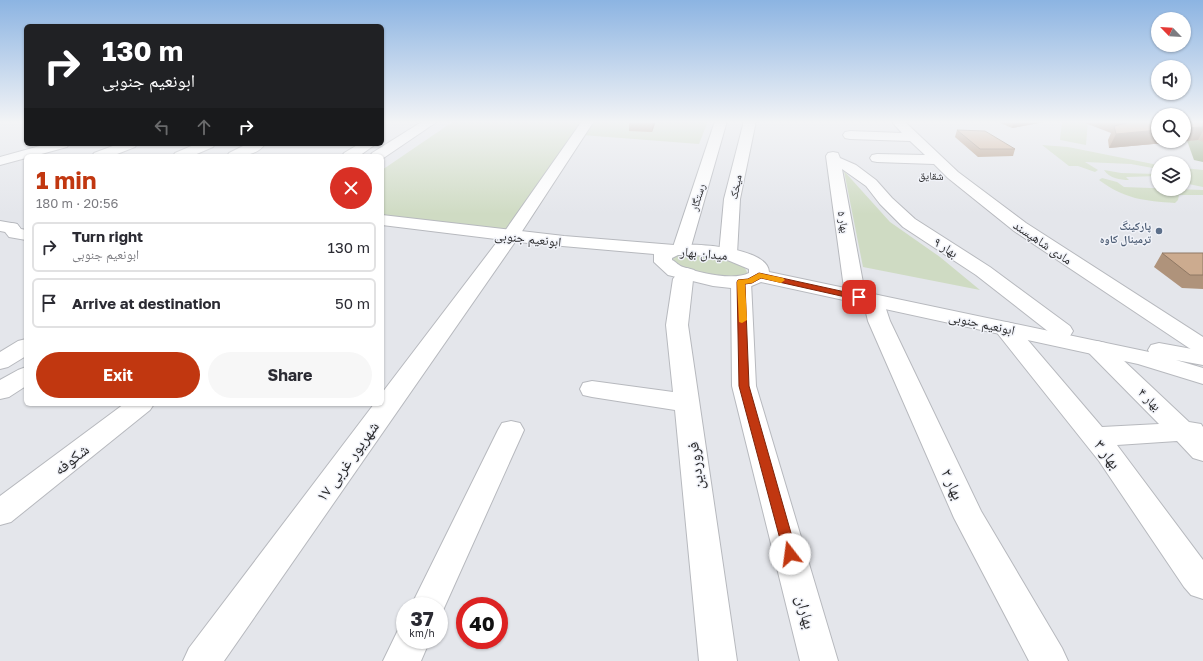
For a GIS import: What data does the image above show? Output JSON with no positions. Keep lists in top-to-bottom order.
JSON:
{
  "streets": {
    "street": [
      "میخک",
      "رستگار",
      "بهار ۵",
      "ابونعیم جنوبی",
      "مادی شاهپسند",
      "بهار ۹",
      "میدان بهار",
      "بهار ۴",
      "بهار ۳",
      "شکوفه",
      "۱۷ شهریور غربی",
      "فروردین",
      "بهار ۲",
      "بهاران"
    ]
  },
  "crossings": [
    ["میخک", "میدان بهار"],
    ["رستگار", "ابونعیم جنوبی"],
    ["رستگار", "میدان بهار"],
    ["رستگار", "فروردین"],
    ["بهار ۵", "ابونعیم جنوبی"],
    ["بهار ۵", "بهار ۹"],
    ["بهار ۵", "بهار ۲"],
    ["ابونعیم جنوبی", "بهار ۹"],
    ["ابونعیم جنوبی", "میدان بهار"],
    ["ابونعیم جنوبی", "بهار ۴"],
    ["ابونعیم جنوبی", "بهار ۳"],
    ["ابونعیم جنوبی", "۱۷ شهریور غربی"],
    ["ابونعیم جنوبی", "فروردین"],
    ["ابونعیم جنوبی", "بهار ۲"],
    ["ابونعیم جنوبی", "بهاران"],
    ["میدان بهار", "فروردین"],
    ["میدان بهار", "بهاران"]
  ],
  "places": ["پارکینگ ترمینال کاوه"],
  "north": "top left",
  "page": {
    "turn": ["130 m", "ابونعیم جنوبی"],
    "heading": ["1 min", "180 m · 20:56"],
    "list": [
      {
        "name": "Turn right",
        "note": "ابونعیم جنوبی",
        "value": "130 m"
      },
      {
        "name": "Arrive at destination",
        "value": "50 m"
      }
    ],
    "buttons": ["Exit", "Share"],
    "speed": "37 km/h",
    "limit": "40"
  }
}
